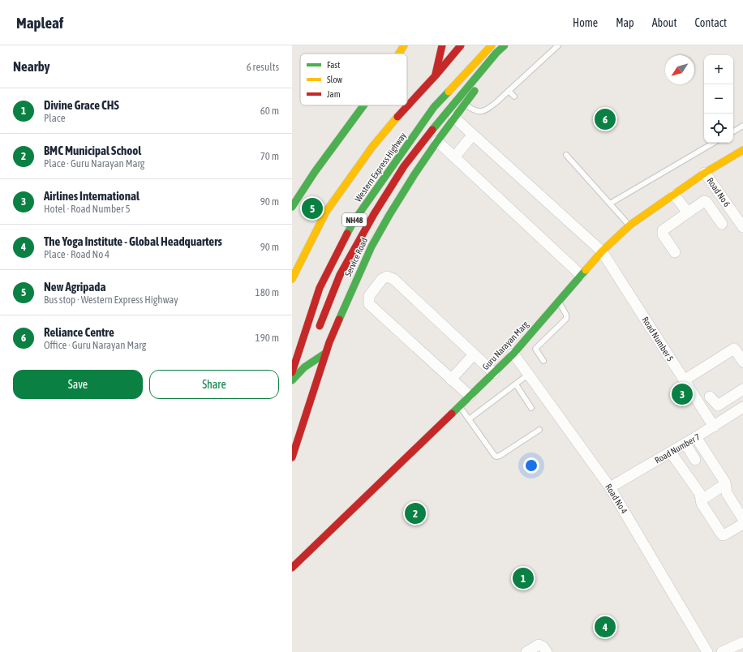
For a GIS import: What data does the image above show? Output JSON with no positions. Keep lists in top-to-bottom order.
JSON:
{
  "streets": {
    "main road": [
      "Western Express Highway",
      "NH48",
      "Service Road",
      "Guru Narayan Marg"
    ],
    "street": [
      "Road No 6",
      "Road Number 5",
      "Road Number 7",
      "Road No 4"
    ]
  },
  "crossings": [
    ["Western Express Highway", "NH48"],
    ["Road No 6", "Guru Narayan Marg"],
    ["NH48", "Service Road"],
    ["Service Road", "Road Number 5"],
    ["Road Number 5", "Guru Narayan Marg"],
    ["Road Number 5", "Road Number 7"],
    ["Guru Narayan Marg", "Road No 4"],
    ["Road Number 7", "Road No 4"]
  ],
  "legend": ["Fast", "Slow", "Jam"],
  "north": "bottom left",
  "page": {
    "header": "Mapleaf",
    "nav": [
      "Home",
      "Map",
      "About",
      "Contact"
    ],
    "heading": ["Nearby", "6 results"],
    "map_buttons": ["+", "−"],
    "list": [
      {
        "mark": "1",
        "name": "Divine Grace CHS",
        "note": "Place",
        "value": "60 m"
      },
      {
        "mark": "2",
        "name": "BMC Municipal School",
        "note": "Place · Guru Narayan Marg",
        "value": "70 m"
      },
      {
        "mark": "3",
        "name": "Airlines International",
        "note": "Hotel · Road Number 5",
        "value": "90 m"
      },
      {
        "mark": "4",
        "name": "The Yoga Institute - Global Headquarters",
        "note": "Place · Road No 4",
        "value": "90 m"
      },
      {
        "mark": "5",
        "name": "New Agripada",
        "note": "Bus stop · Western Express Highway",
        "value": "180 m"
      },
      {
        "mark": "6",
        "name": "Reliance Centre",
        "note": "Office · Guru Narayan Marg",
        "value": "190 m"
      }
    ],
    "pins": [
      "6",
      "5",
      "3",
      "2",
      "1",
      "4"
    ],
    "buttons": ["Save", "Share"]
  }
}
